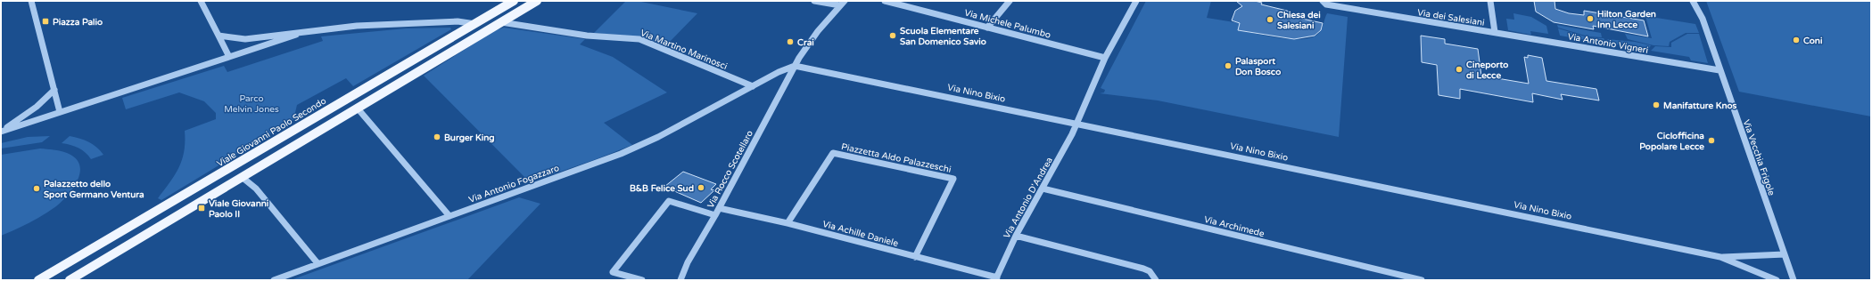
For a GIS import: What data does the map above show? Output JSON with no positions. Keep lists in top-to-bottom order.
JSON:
{
  "streets": {
    "main road": ["Viale Giovanni Paolo Secondo"],
    "street": [
      "Via dei Salesiani",
      "Via Michele Palumbo",
      "Via Antonio Vigneri",
      "Via Martino Marinosci",
      "Via Nino Bixio",
      "Piazzetta Aldo Palazzeschi",
      "Via Vecchia Frigole",
      "Via Rocco Scotellaro",
      "Via Antonio Fogazzaro",
      "Via Antonio D'Andrea",
      "Via Archimede",
      "Via Achille Daniele"
    ]
  },
  "crossings": [
    ["Via dei Salesiani", "Via Antonio Vigneri"],
    ["Via Michele Palumbo", "Via Antonio D'Andrea"],
    ["Via Antonio Vigneri", "Via Vecchia Frigole"],
    ["Via Martino Marinosci", "Via Antonio Fogazzaro"],
    ["Via Nino Bixio", "Via Vecchia Frigole"],
    ["Via Nino Bixio", "Via Rocco Scotellaro"],
    ["Via Nino Bixio", "Via Antonio Fogazzaro"],
    ["Via Nino Bixio", "Via Antonio D'Andrea"],
    ["Piazzetta Aldo Palazzeschi", "Via Achille Daniele"],
    ["Via Rocco Scotellaro", "Via Antonio Fogazzaro"],
    ["Via Rocco Scotellaro", "Via Achille Daniele"],
    ["Via Antonio D'Andrea", "Via Archimede"],
    ["Via Antonio D'Andrea", "Via Achille Daniele"]
  ],
  "parks": ["Parco Melvin Jones"],
  "places": {
    "other": [
      "Hilton Garden Inn Lecce",
      "Chiesa dei Salesiani",
      "Scuola Elementare San Domenico Savio",
      "Coni",
      "Crai",
      "Palasport Don Bosco",
      "Cineporto di Lecce",
      "Manifatture Knos",
      "Burger King",
      "Ciclofficina Popolare Lecce",
      "B&B Felice Sud",
      "Palazzetto dello Sport Germano Ventura"
    ],
    "transit": ["Piazza Palio", "Viale Giovanni Paolo II"]
  }
}
